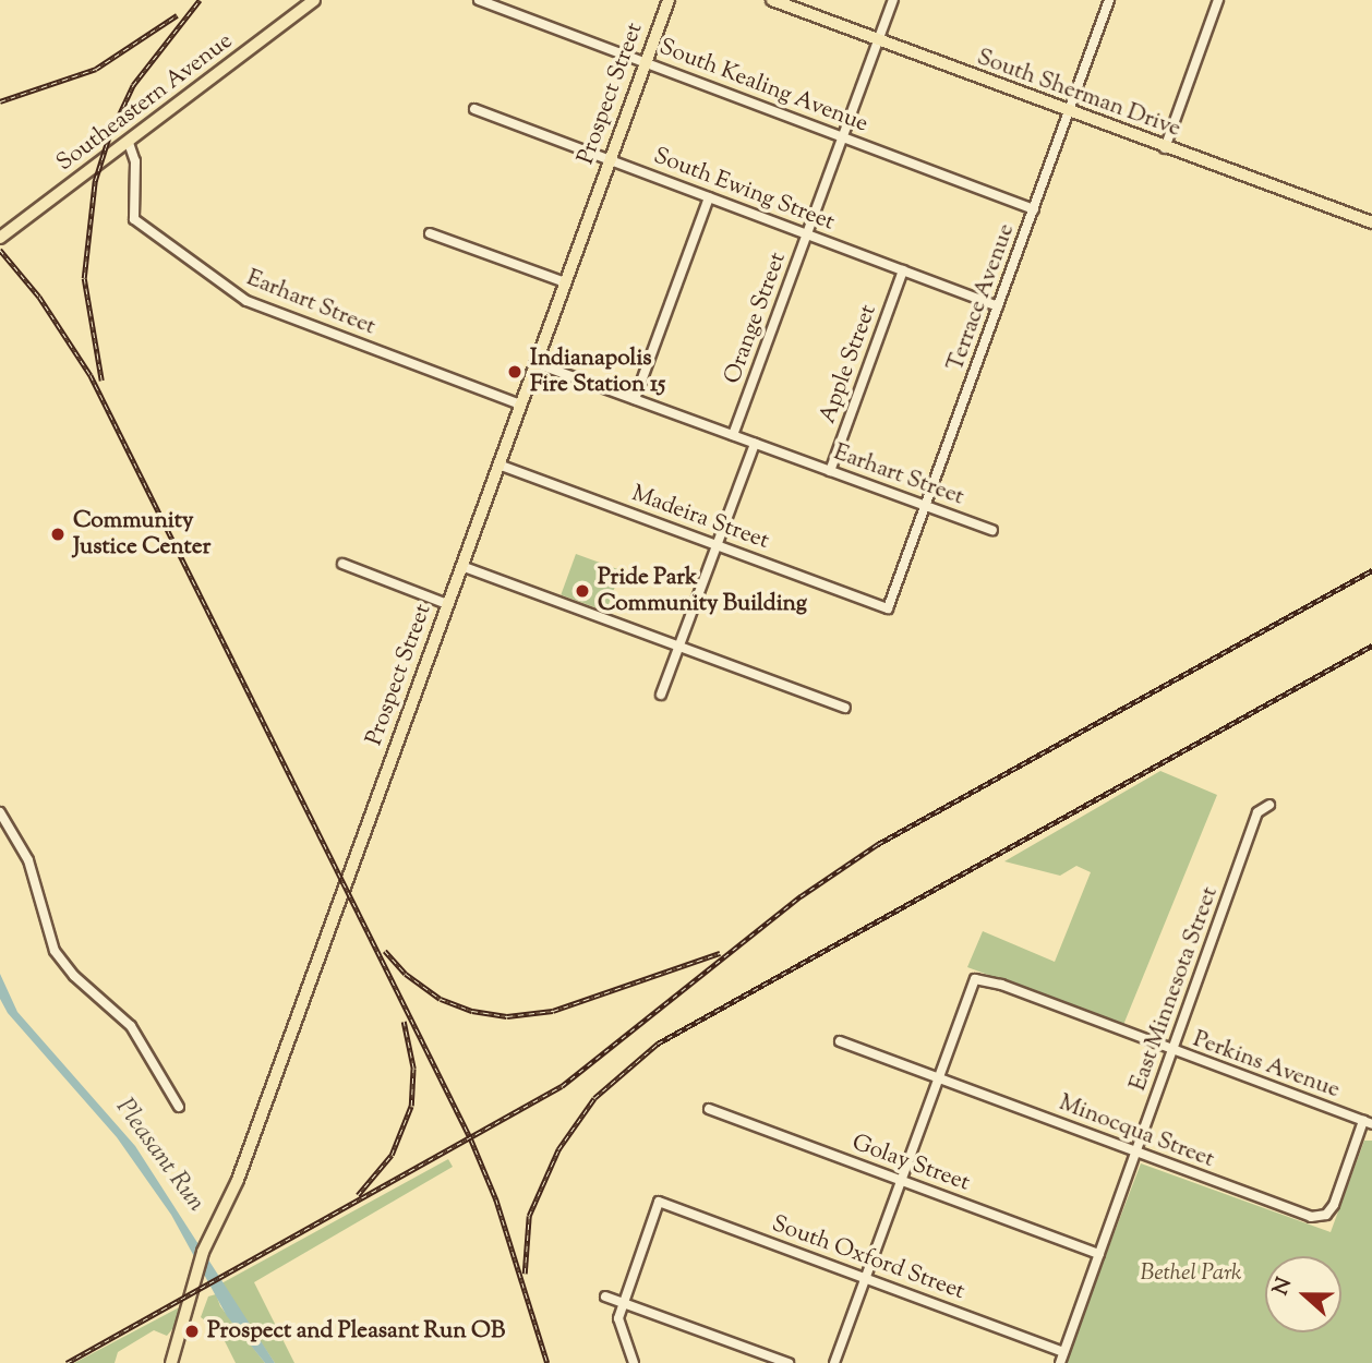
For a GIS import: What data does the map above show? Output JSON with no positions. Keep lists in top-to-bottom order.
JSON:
{
  "streets": {
    "main road": ["Prospect Street", "South Sherman Drive", "Southeastern Avenue"],
    "street": [
      "South Kealing Avenue",
      "South Ewing Street",
      "Terrace Avenue",
      "Earhart Street",
      "Orange Street",
      "Apple Street",
      "Madeira Street",
      "East Minnesota Street",
      "Perkins Avenue",
      "Minocqua Street",
      "Golay Street",
      "South Oxford Street"
    ]
  },
  "crossings": [
    ["South Kealing Avenue", "Prospect Street"],
    ["South Kealing Avenue", "Terrace Avenue"],
    ["South Kealing Avenue", "Orange Street"],
    ["Prospect Street", "South Ewing Street"],
    ["Prospect Street", "Earhart Street"],
    ["Prospect Street", "Madeira Street"],
    ["South Sherman Drive", "Terrace Avenue"],
    ["South Sherman Drive", "Orange Street"],
    ["Southeastern Avenue", "Earhart Street"],
    ["South Ewing Street", "Terrace Avenue"],
    ["South Ewing Street", "Orange Street"],
    ["South Ewing Street", "Apple Street"],
    ["Terrace Avenue", "Earhart Street"],
    ["Terrace Avenue", "Madeira Street"],
    ["Earhart Street", "Orange Street"],
    ["Earhart Street", "Apple Street"],
    ["East Minnesota Street", "Perkins Avenue"],
    ["East Minnesota Street", "Minocqua Street"],
    ["East Minnesota Street", "Golay Street"],
    ["East Minnesota Street", "South Oxford Street"],
    ["Perkins Avenue", "Minocqua Street"]
  ],
  "water": ["Pleasant Run"],
  "parks": ["Bethel Park"],
  "places": [
    "Indianapolis Fire Station 15",
    "Community Justice Center",
    "Pride Park Community Building",
    "Prospect and Pleasant Run OB"
  ],
  "north": "left"
}
